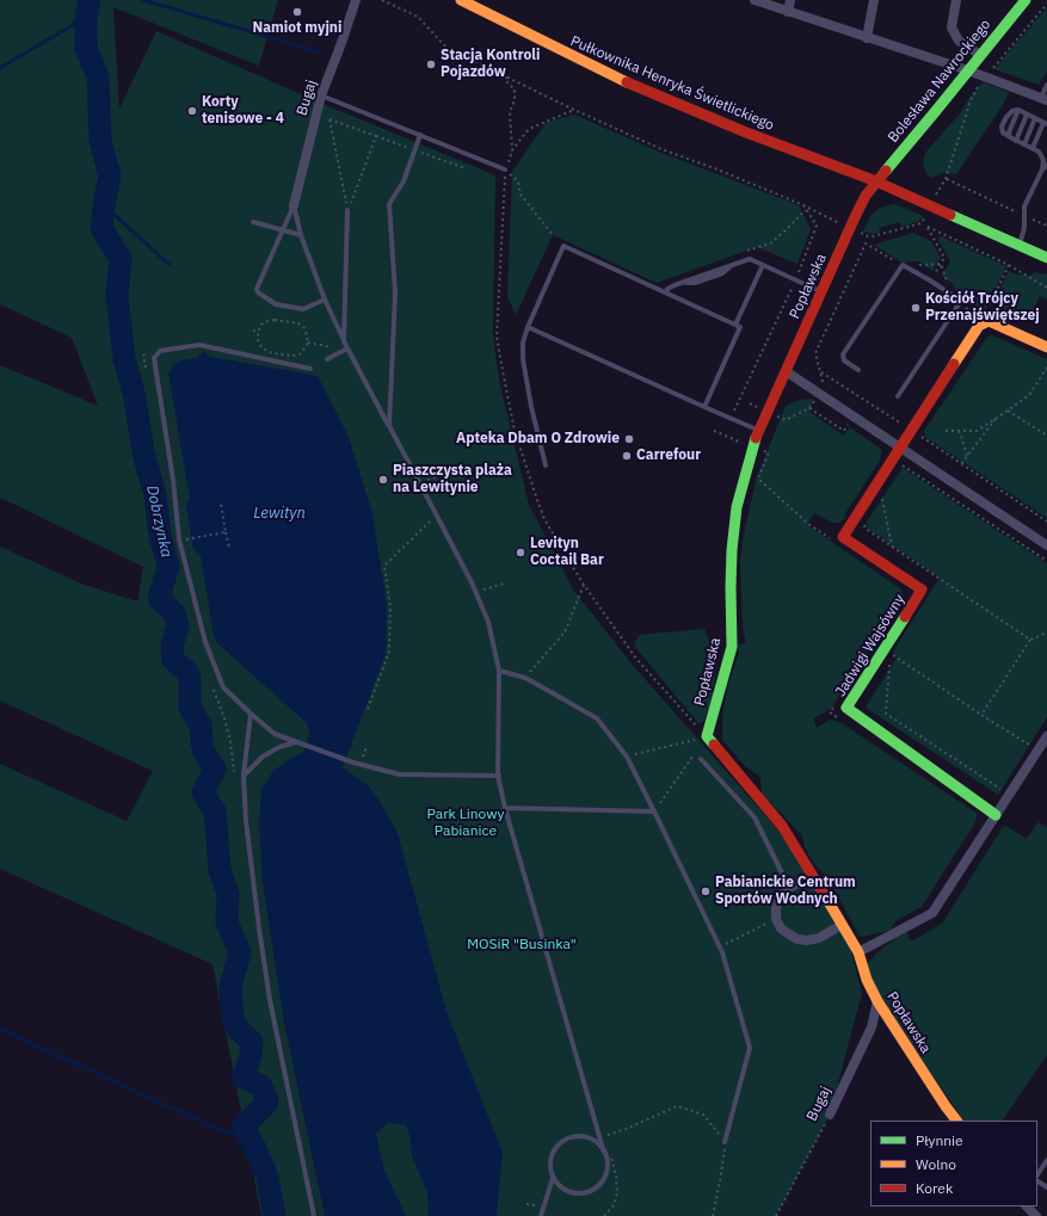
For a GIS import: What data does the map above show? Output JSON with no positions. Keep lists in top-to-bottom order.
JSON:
{
  "streets": {
    "street": [
      "Bolesława Nawrockiego",
      "Pułkownika Henryka Świetlickiego",
      "Bugaj",
      "Popławska",
      "Jadwigi Wajsówny"
    ]
  },
  "crossings": [
    ["Bolesława Nawrockiego", "Pułkownika Henryka Świetlickiego"],
    ["Bolesława Nawrockiego", "Popławska"],
    ["Pułkownika Henryka Świetlickiego", "Popławska"],
    ["Bugaj", "Popławska"]
  ],
  "water": ["Lewityn", "Dobrzynka"],
  "parks": ["Park Linowy Pabianice", "MOSiR \"Businka\""],
  "places": [
    "Namiot myjni",
    "Stacja Kontroli Pojazdów",
    "Korty tenisowe - 4",
    "Kościół Trójcy Przenajświętszej",
    "Apteka Dbam O Zdrowie",
    "Carrefour",
    "Piaszczysta plaża na Lewitynie",
    "Levityn Coctail Bar",
    "Pabianickie Centrum Sportów Wodnych"
  ],
  "legend": ["Płynnie", "Wolno", "Korek"]
}
